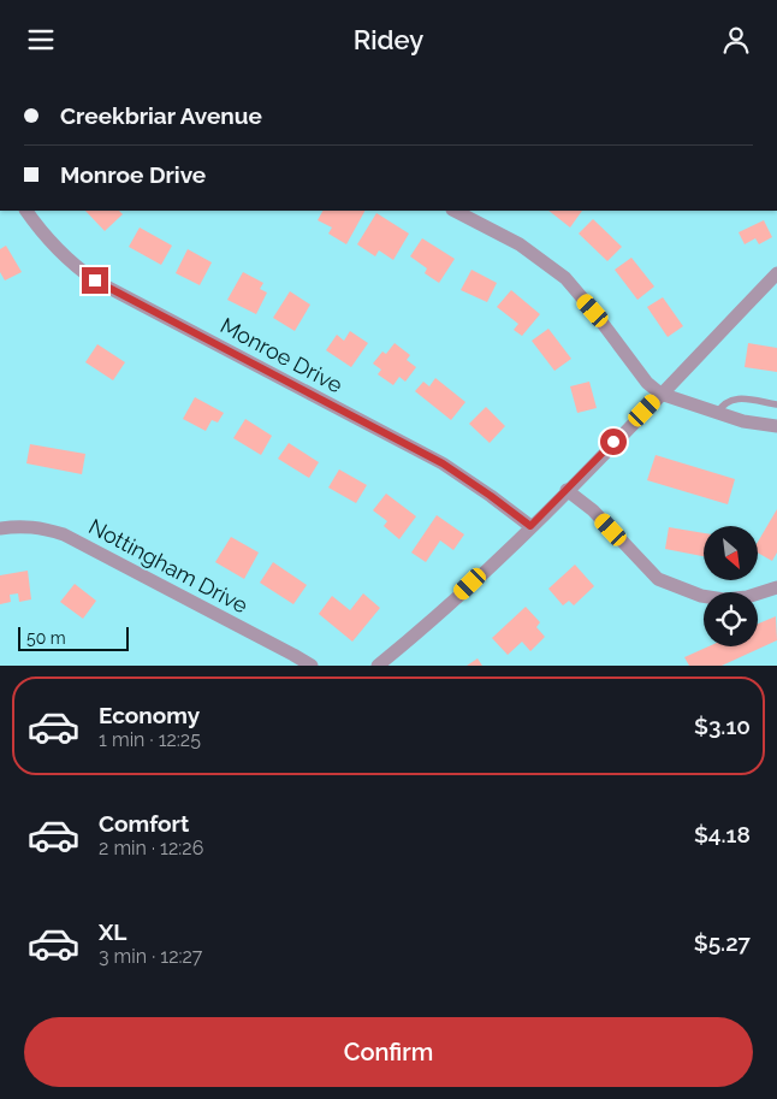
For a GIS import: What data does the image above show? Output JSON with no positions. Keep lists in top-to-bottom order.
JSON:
{
  "streets": {
    "street": ["Monroe Drive", "Nottingham Drive"]
  },
  "scale_bar": "50 m",
  "north": "bottom right",
  "page": {
    "header": "Ridey",
    "banner": ["Creekbriar Avenue", "Monroe Drive"],
    "scale": "50 m",
    "list": [
      {
        "name": "Economy",
        "note": "1 min · 12:25",
        "value": "$3.10"
      },
      {
        "name": "Comfort",
        "note": "2 min · 12:26",
        "value": "$4.18"
      },
      {
        "name": "XL",
        "note": "3 min · 12:27",
        "value": "$5.27"
      }
    ],
    "buttons": "Confirm"
  }
}
